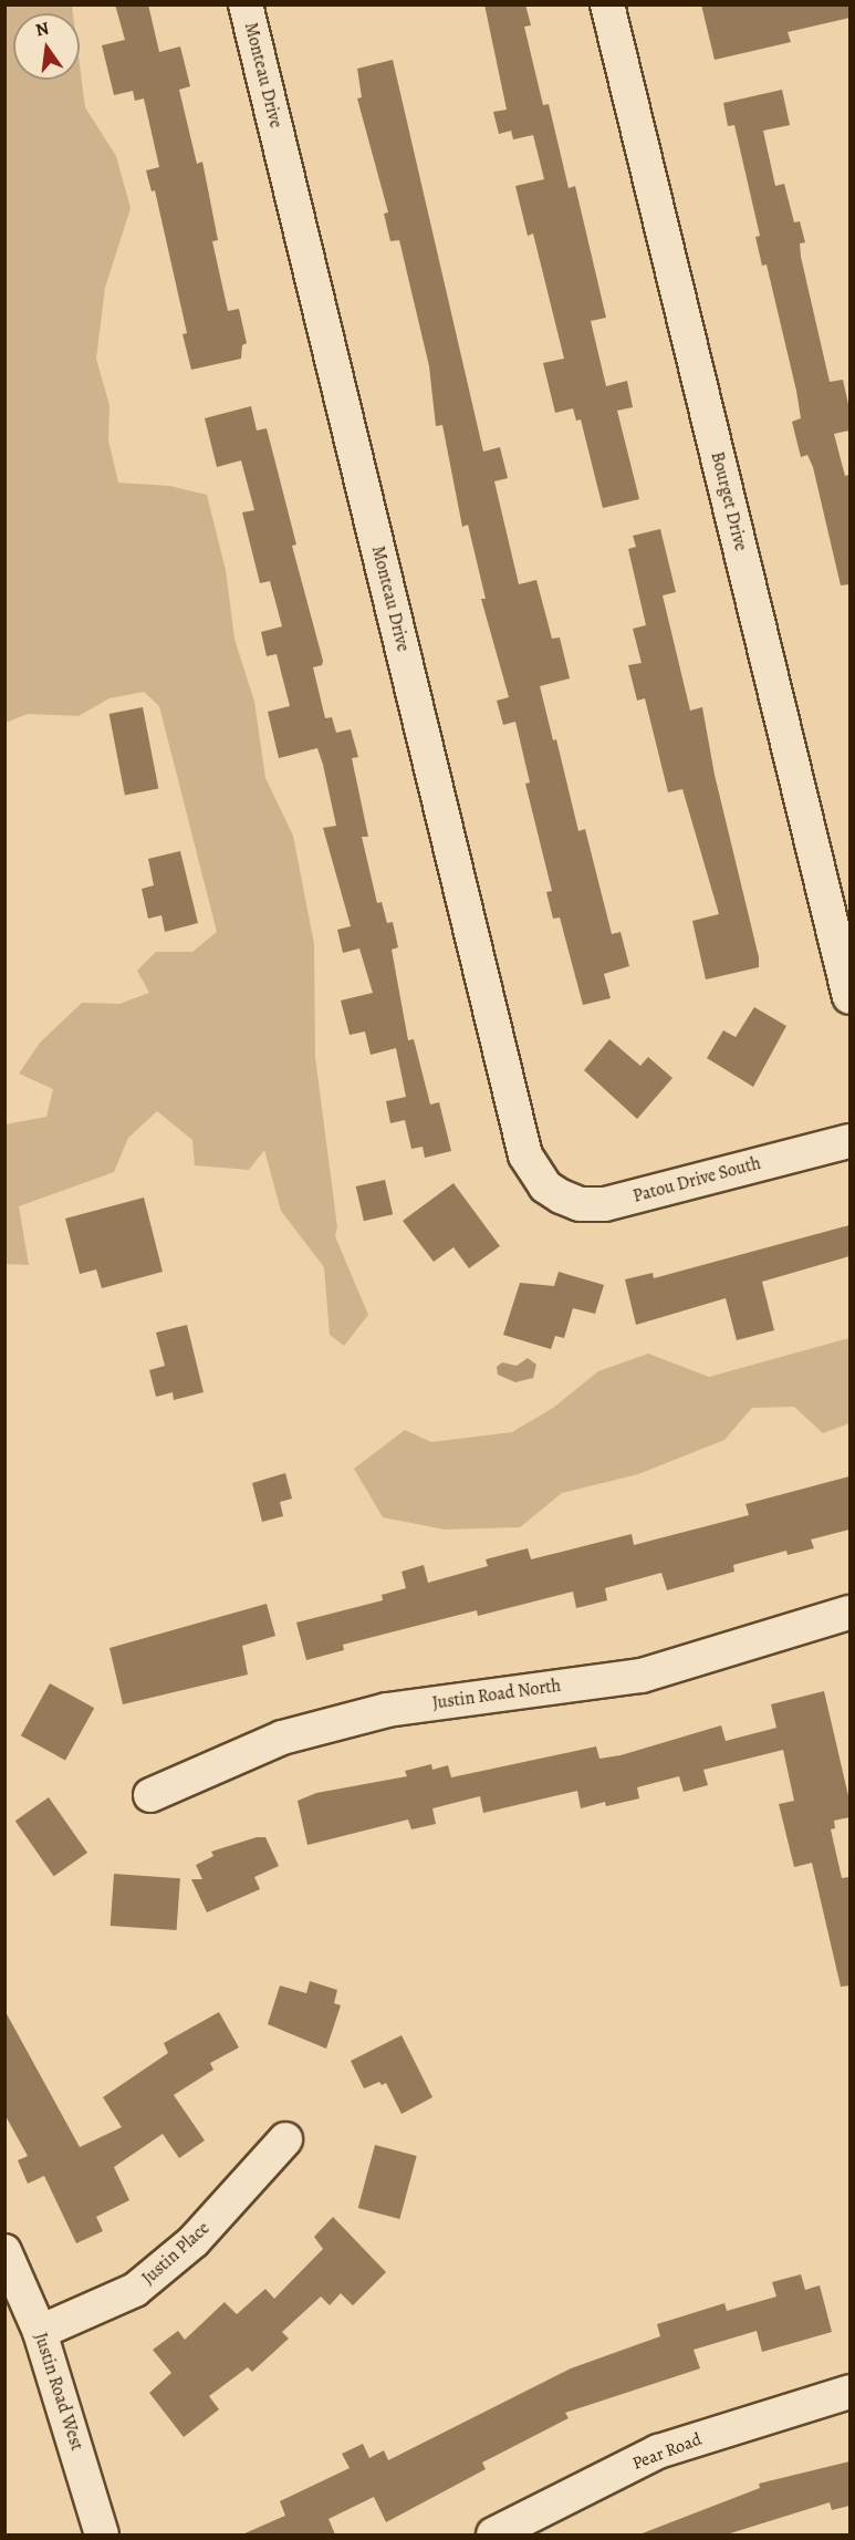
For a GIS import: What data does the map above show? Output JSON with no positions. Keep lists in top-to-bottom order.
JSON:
{
  "streets": {
    "street": [
      "Monteau Drive",
      "Bourget Drive",
      "Patou Drive South",
      "Justin Road North",
      "Justin Place",
      "Justin Road West",
      "Pear Road"
    ]
  },
  "crossings": [
    ["Monteau Drive", "Patou Drive South"],
    ["Justin Place", "Justin Road West"]
  ],
  "north": "top"
}
